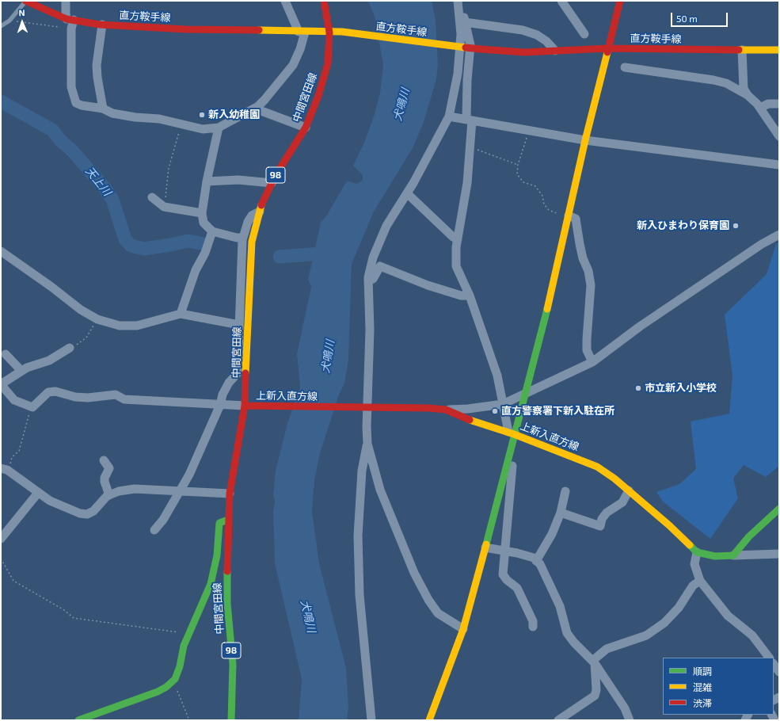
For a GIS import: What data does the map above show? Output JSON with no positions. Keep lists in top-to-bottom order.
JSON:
{
  "streets": {
    "main road": [
      "直方鞍手線",
      "中間宮田線",
      "98",
      "上新入直方線"
    ]
  },
  "crossings": [
    ["直方鞍手線", "中間宮田線"],
    ["中間宮田線", "上新入直方線"]
  ],
  "water": ["犬鳴川", "天上川"],
  "places": [
    "新入幼稚園",
    "新入ひまわり保育園",
    "市立新入小学校",
    "直方警察署下新入駐在所"
  ],
  "legend": ["順調", "混雑", "渋滞"],
  "scale_bar": "50 m",
  "north": "top"
}
